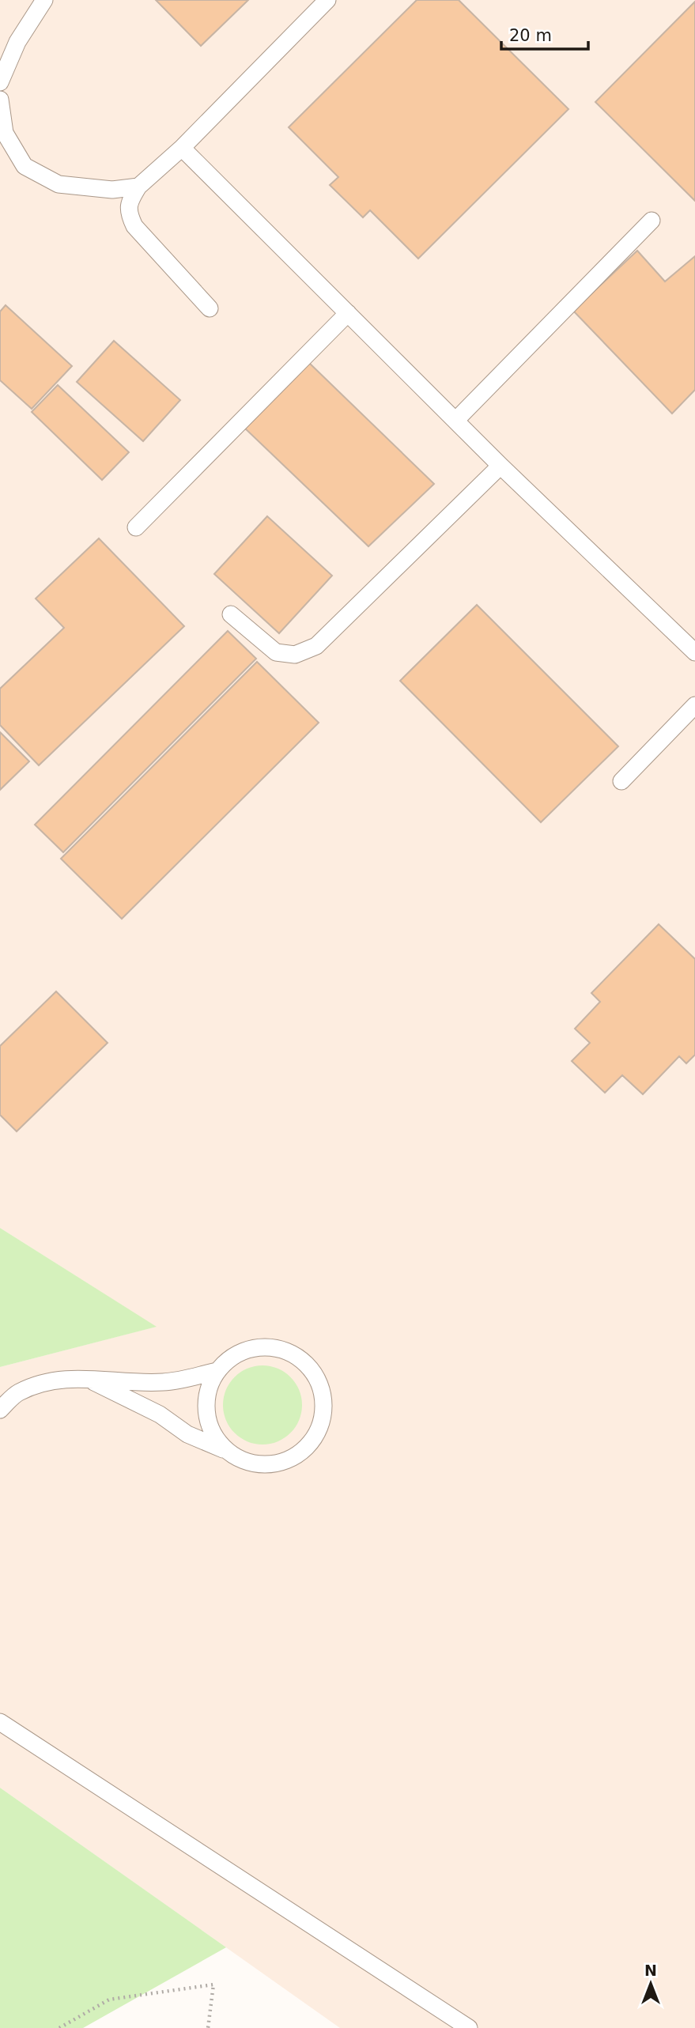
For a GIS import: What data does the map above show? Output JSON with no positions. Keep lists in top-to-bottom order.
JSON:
{
  "scale_bar": "20 m",
  "north": "top"
}
